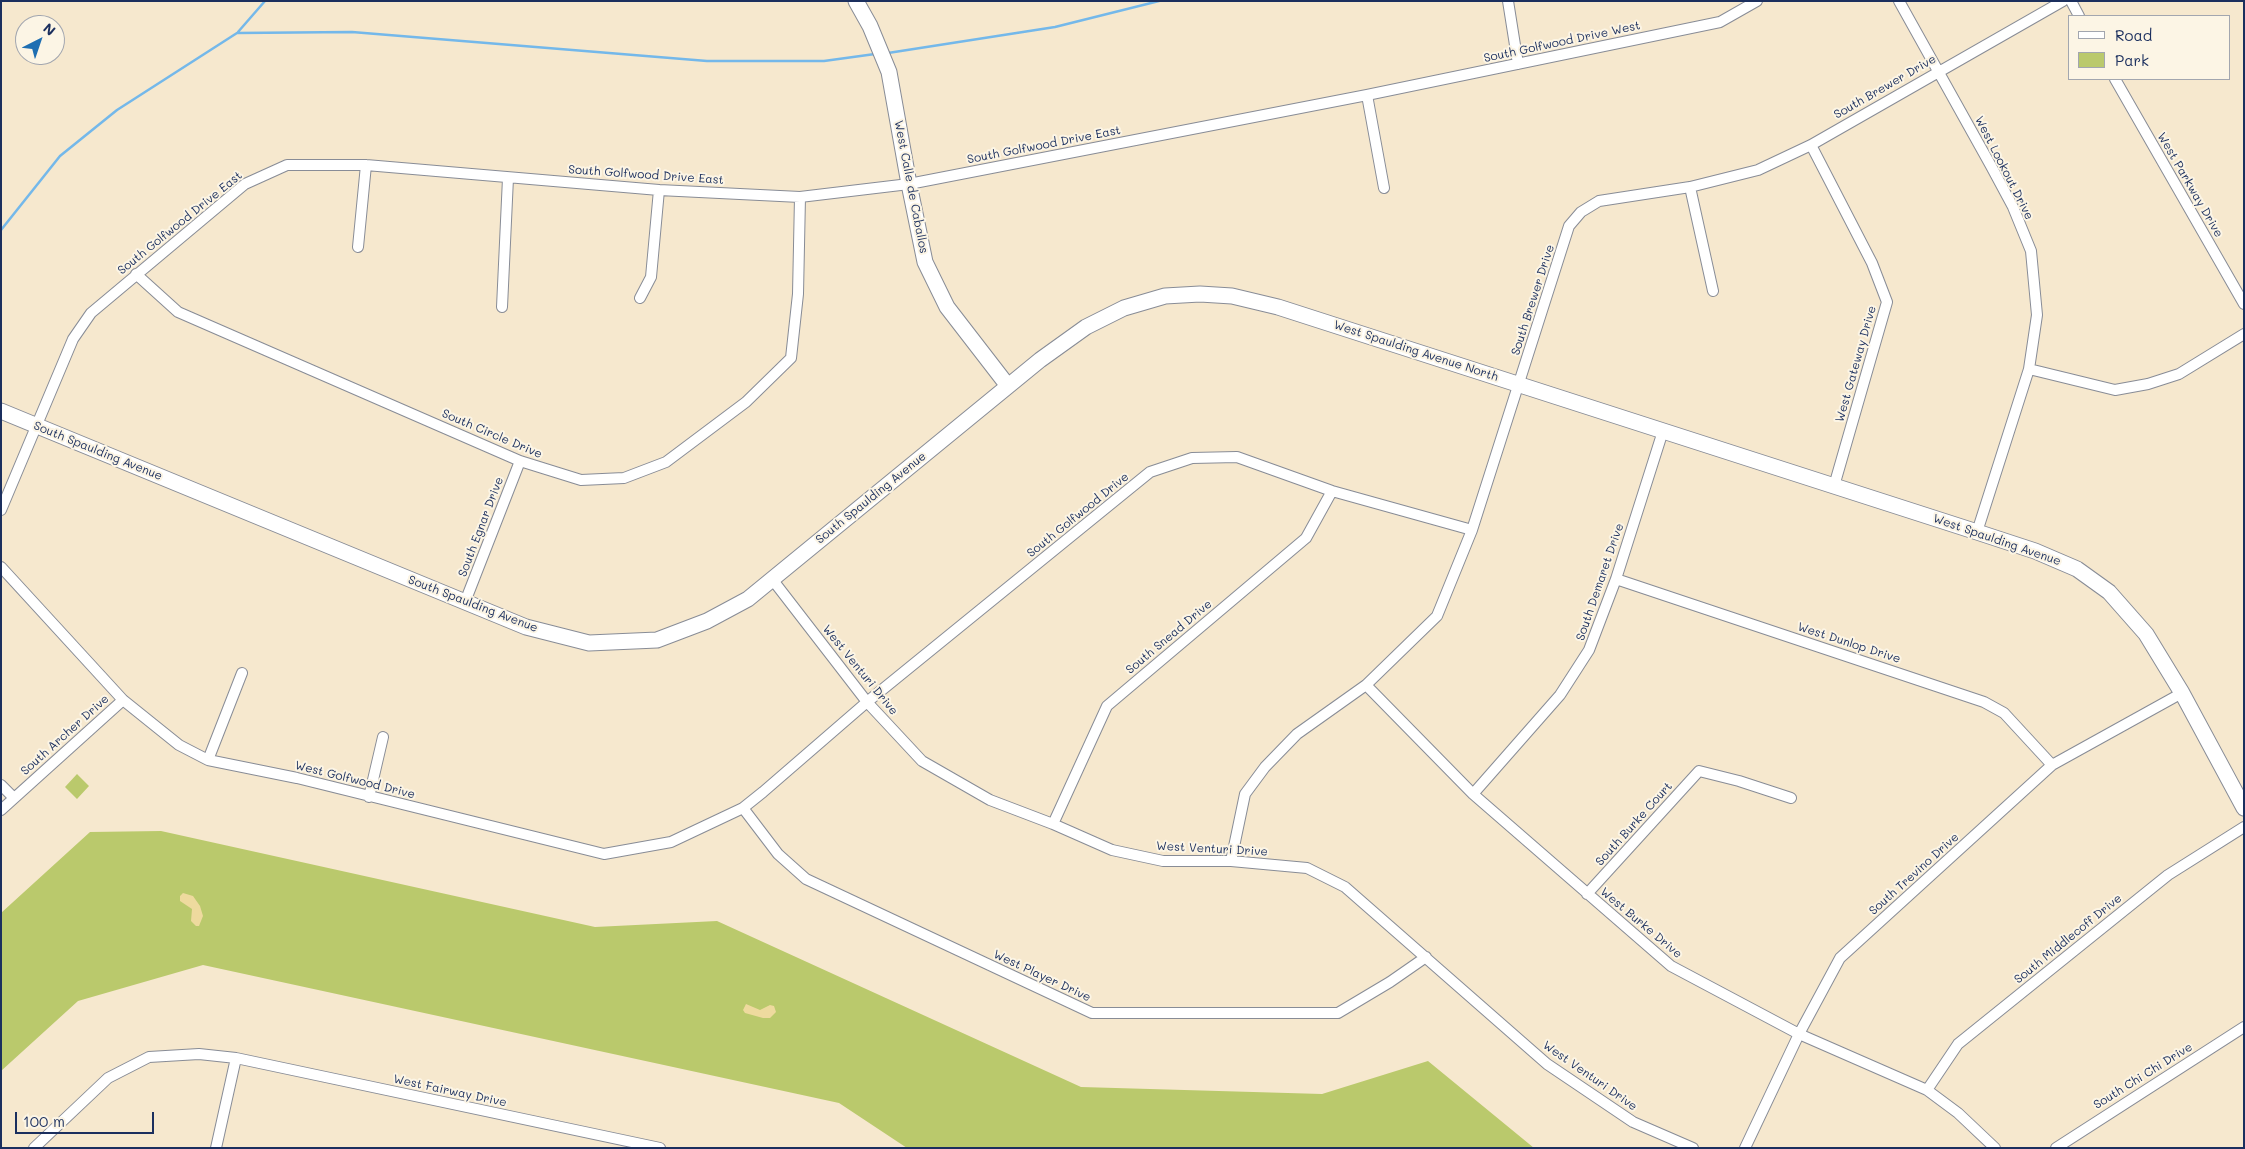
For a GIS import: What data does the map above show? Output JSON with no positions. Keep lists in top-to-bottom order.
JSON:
{
  "streets": {
    "street": [
      "South Golfwood Drive West",
      "South Brewer Drive",
      "South Golfwood Drive East",
      "West Lookout Drive",
      "West Parkway Drive",
      "West Calle de Caballos",
      "West Spaulding Avenue North",
      "West Gateway Drive",
      "South Circle Drive",
      "South Spaulding Avenue",
      "South Golfwood Drive",
      "South Egnar Drive",
      "West Spaulding Avenue",
      "South Demaret Drive",
      "South Snead Drive",
      "West Dunlop Drive",
      "West Venturi Drive",
      "South Archer Drive",
      "West Golfwood Drive",
      "South Burke Court",
      "South Trevino Drive",
      "West Burke Drive",
      "South Middlecoff Drive",
      "West Player Drive",
      "South Chi Chi Drive",
      "West Fairway Drive"
    ]
  },
  "crossings": [
    ["South Golfwood Drive West", "South Golfwood Drive East"],
    ["South Brewer Drive", "West Lookout Drive"],
    ["South Brewer Drive", "West Spaulding Avenue North"],
    ["South Brewer Drive", "West Gateway Drive"],
    ["South Brewer Drive", "South Golfwood Drive"],
    ["South Brewer Drive", "West Venturi Drive"],
    ["South Brewer Drive", "West Burke Drive"],
    ["South Golfwood Drive East", "West Calle de Caballos"],
    ["South Golfwood Drive East", "South Circle Drive"],
    ["South Golfwood Drive East", "South Spaulding Avenue"],
    ["West Lookout Drive", "West Spaulding Avenue"],
    ["West Calle de Caballos", "South Spaulding Avenue"],
    ["West Spaulding Avenue North", "South Spaulding Avenue"],
    ["West Spaulding Avenue North", "West Spaulding Avenue"],
    ["West Spaulding Avenue North", "South Demaret Drive"],
    ["West Gateway Drive", "West Spaulding Avenue"],
    ["South Circle Drive", "South Egnar Drive"],
    ["South Spaulding Avenue", "South Egnar Drive"],
    ["South Spaulding Avenue", "West Venturi Drive"],
    ["South Golfwood Drive", "South Snead Drive"],
    ["South Golfwood Drive", "West Venturi Drive"],
    ["South Golfwood Drive", "West Golfwood Drive"],
    ["West Spaulding Avenue", "South Demaret Drive"],
    ["West Spaulding Avenue", "South Trevino Drive"],
    ["South Demaret Drive", "West Dunlop Drive"],
    ["South Demaret Drive", "West Burke Drive"],
    ["South Snead Drive", "West Venturi Drive"],
    ["West Dunlop Drive", "South Trevino Drive"],
    ["West Venturi Drive", "West Player Drive"],
    ["South Archer Drive", "West Golfwood Drive"],
    ["West Golfwood Drive", "West Player Drive"],
    ["South Burke Court", "West Burke Drive"],
    ["South Trevino Drive", "West Burke Drive"],
    ["West Burke Drive", "South Middlecoff Drive"]
  ],
  "legend": ["Road", "Park"],
  "scale_bar": "100 m",
  "north": "top right"
}
